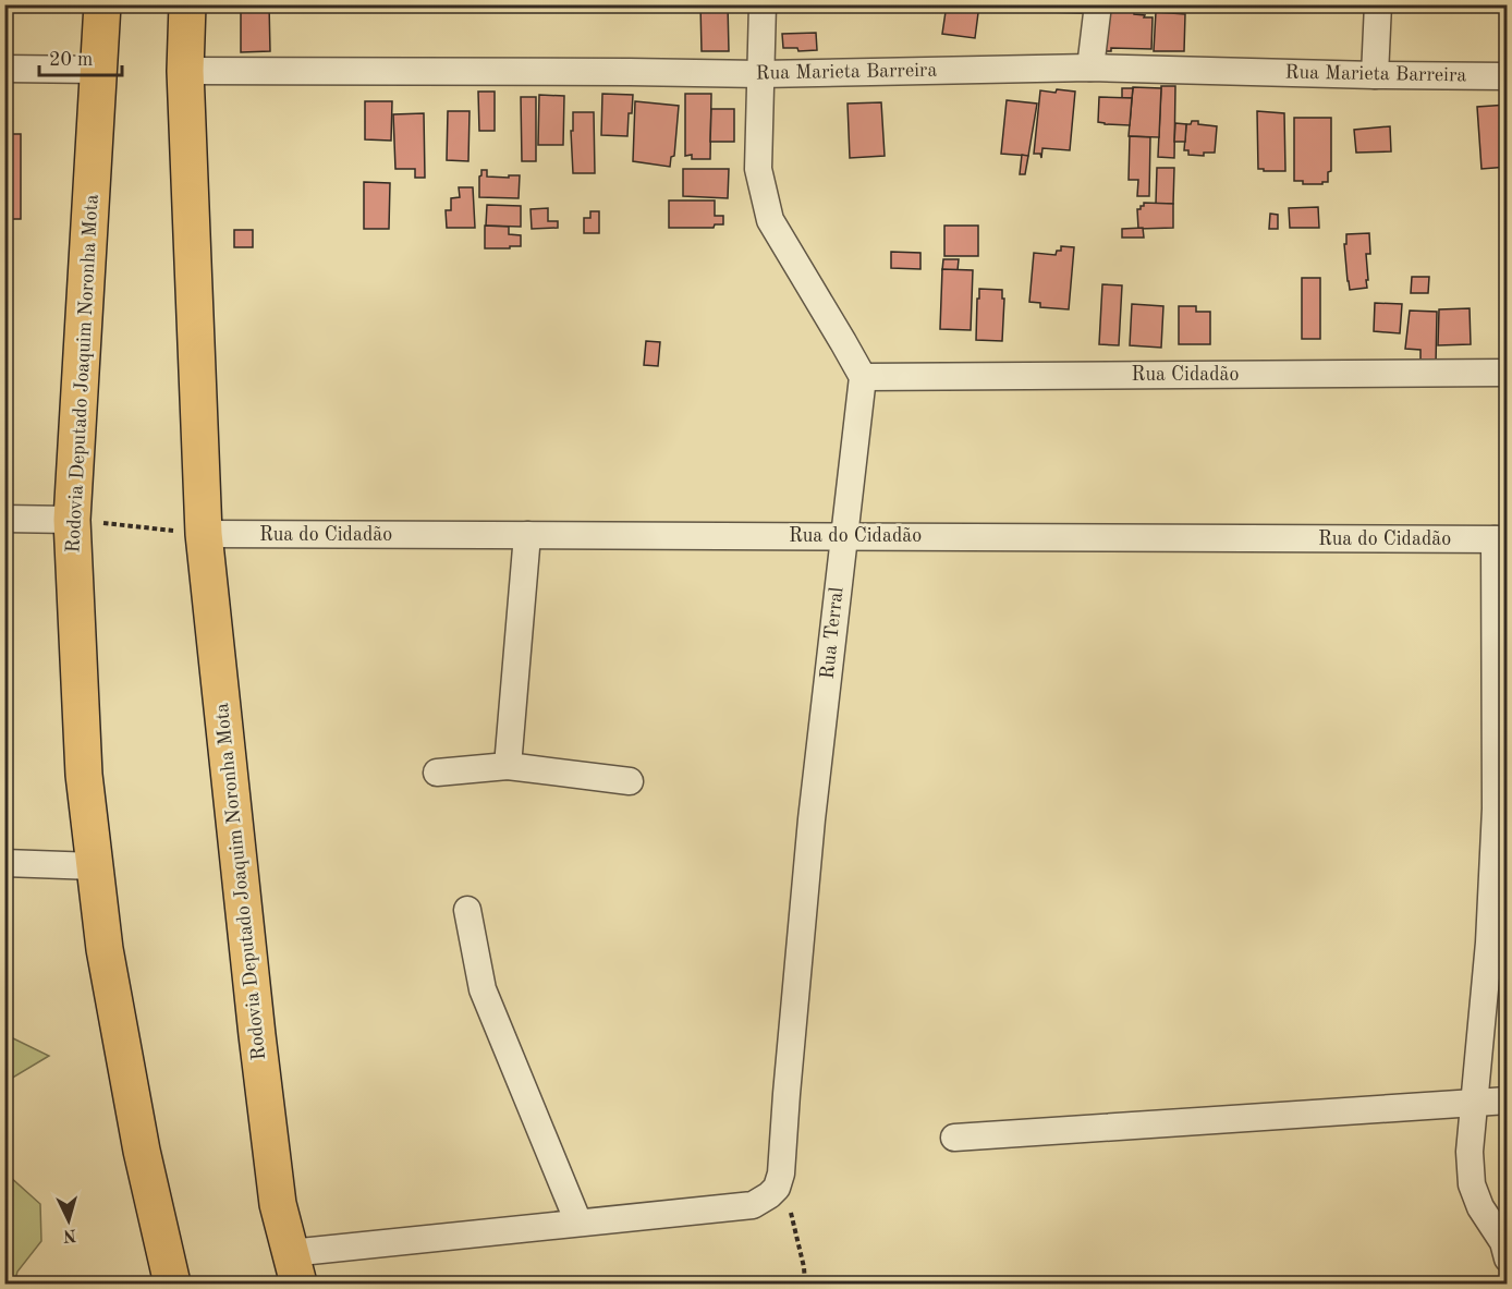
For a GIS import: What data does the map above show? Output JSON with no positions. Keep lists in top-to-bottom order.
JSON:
{
  "streets": {
    "highway": ["Rodovia Deputado Joaquim Noronha Mota"],
    "street": [
      "Rua Marieta Barreira",
      "Rua Cidadão",
      "Rua do Cidadão",
      "Rua Terral"
    ]
  },
  "crossings": [
    ["Rua Marieta Barreira", "Rodovia Deputado Joaquim Noronha Mota"],
    ["Rodovia Deputado Joaquim Noronha Mota", "Rua do Cidadão"],
    ["Rua Cidadão", "Rua Terral"],
    ["Rua do Cidadão", "Rua Terral"]
  ],
  "scale_bar": "20 m",
  "north": "bottom"
}
